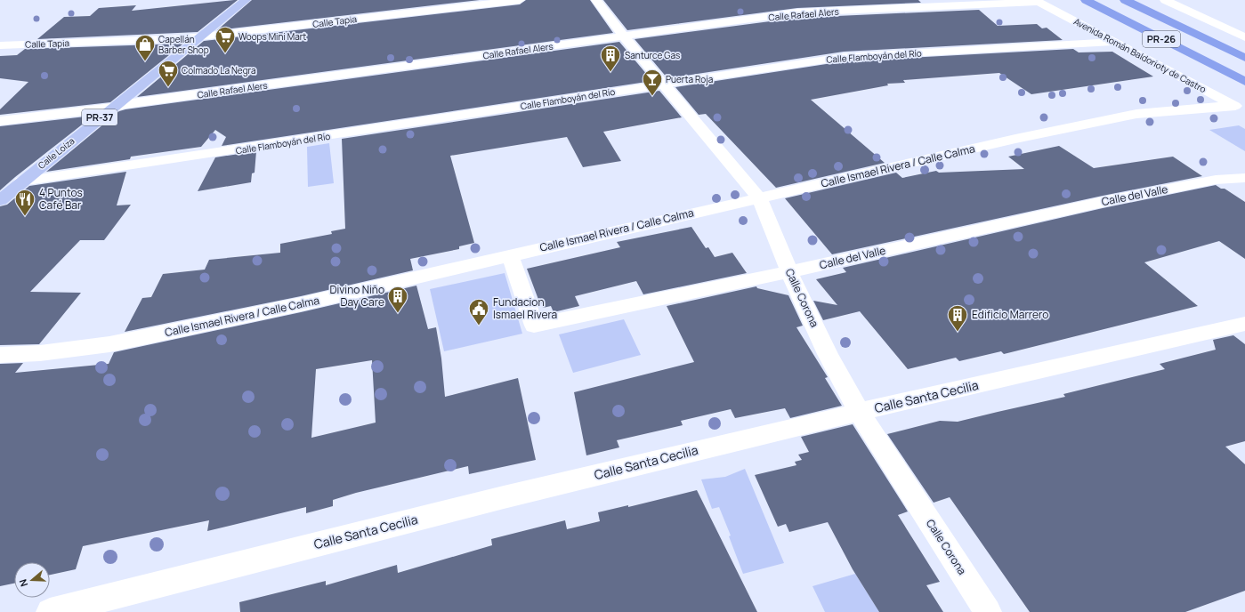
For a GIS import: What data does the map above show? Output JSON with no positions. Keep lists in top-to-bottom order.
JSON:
{
  "streets": {
    "highway": ["PR-26"],
    "main road": ["PR-37", "Calle Loíza"],
    "street": [
      "Calle Rafael Alers",
      "Calle Tapia",
      "Avenida Román Baldorioty de Castro",
      "Calle Flamboyán del Río",
      "Calle Ismael Rivera / Calle Calma",
      "Calle del Valle",
      "Calle Corona",
      "Calle Santa Cecilia"
    ]
  },
  "crossings": [
    ["Calle Rafael Alers", "Avenida Román Baldorioty de Castro"],
    ["Calle Rafael Alers", "Calle Loíza"],
    ["Calle Rafael Alers", "Calle Corona"],
    ["Calle Tapia", "Calle Loíza"],
    ["Avenida Román Baldorioty de Castro", "Calle Flamboyán del Río"],
    ["Avenida Román Baldorioty de Castro", "Calle Ismael Rivera / Calle Calma"],
    ["Calle Flamboyán del Río", "Calle Loíza"],
    ["Calle Flamboyán del Río", "Calle Corona"],
    ["Calle Ismael Rivera / Calle Calma", "Calle del Valle"],
    ["Calle Ismael Rivera / Calle Calma", "Calle Corona"],
    ["Calle del Valle", "Calle Corona"],
    ["Calle Corona", "Calle Santa Cecilia"]
  ],
  "places": {
    "supermarket": ["Woops Mini Mart", "Colmado La Negra"],
    "shop": ["Capellán Barber Shop"],
    "building": ["Santurce Gas", "Divino Niño Day Care", "Edificio Marrero"],
    "bar": ["Puerta Roja"],
    "restaurant": ["4 Puntos Café Bar"],
    "public building": ["Fundacion Ismael Rivera"]
  },
  "north": "left"
}
